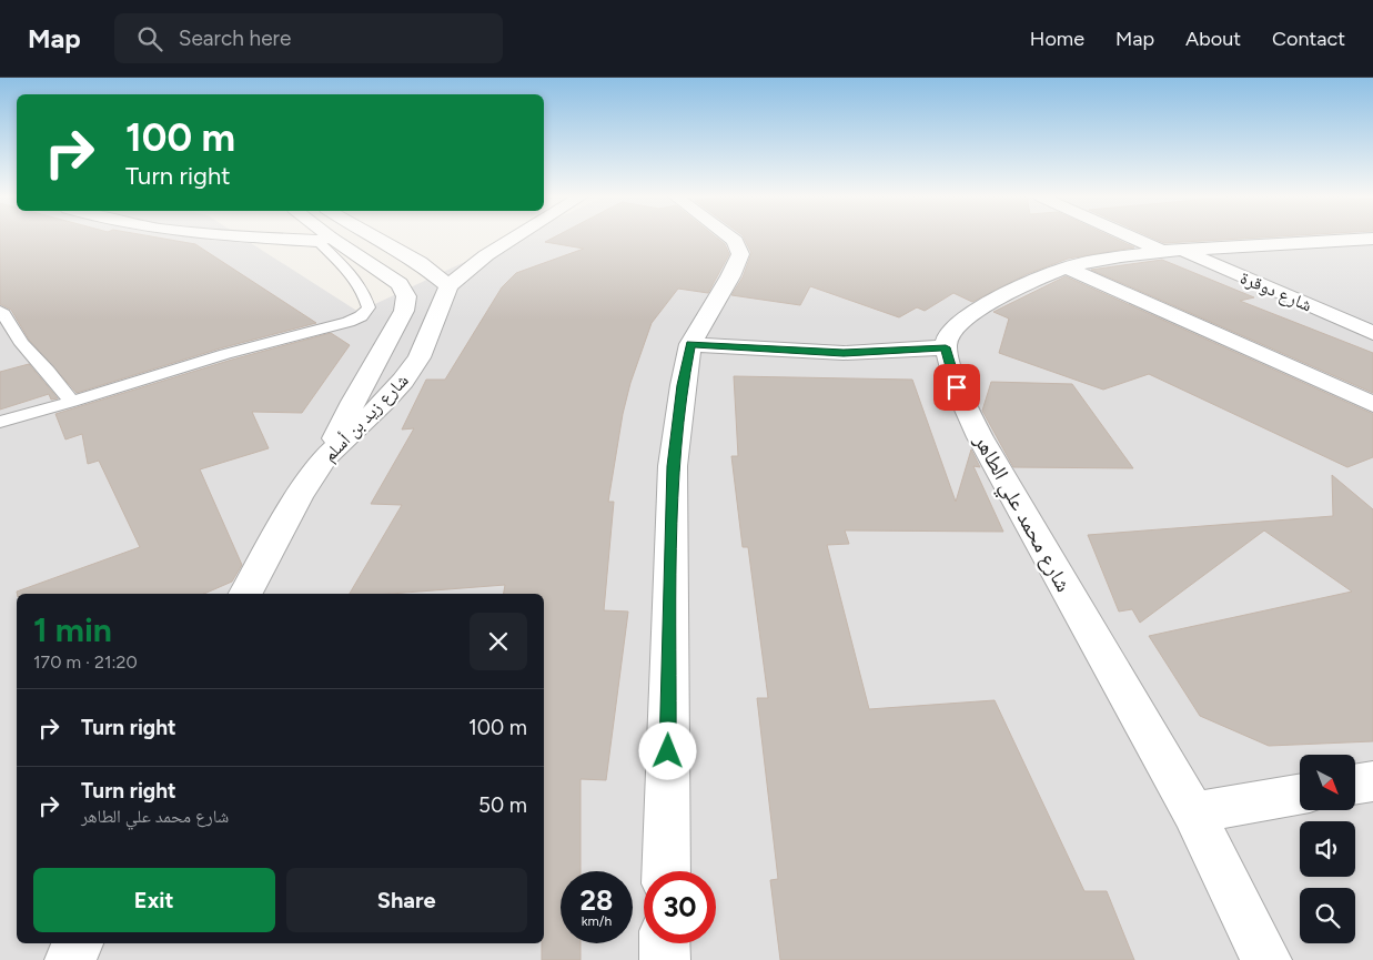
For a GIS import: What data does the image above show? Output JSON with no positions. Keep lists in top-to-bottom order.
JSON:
{
  "streets": {
    "street": ["شارع دوقرة", "شارع زيد بن أسلم", "شارع محمد علي الطاهر"]
  },
  "north": "bottom right",
  "page": {
    "header": "Map",
    "search": "Search here",
    "nav": [
      "Home",
      "Map",
      "About",
      "Contact"
    ],
    "turn": ["100 m", "Turn right"],
    "heading": ["1 min", "170 m · 21:20"],
    "list": [
      {
        "name": "Turn right",
        "value": "100 m"
      },
      {
        "name": "Turn right",
        "note": "شارع محمد علي الطاهر",
        "value": "50 m"
      }
    ],
    "buttons": ["Exit", "Share"],
    "speed": "28 km/h",
    "limit": "30"
  }
}
